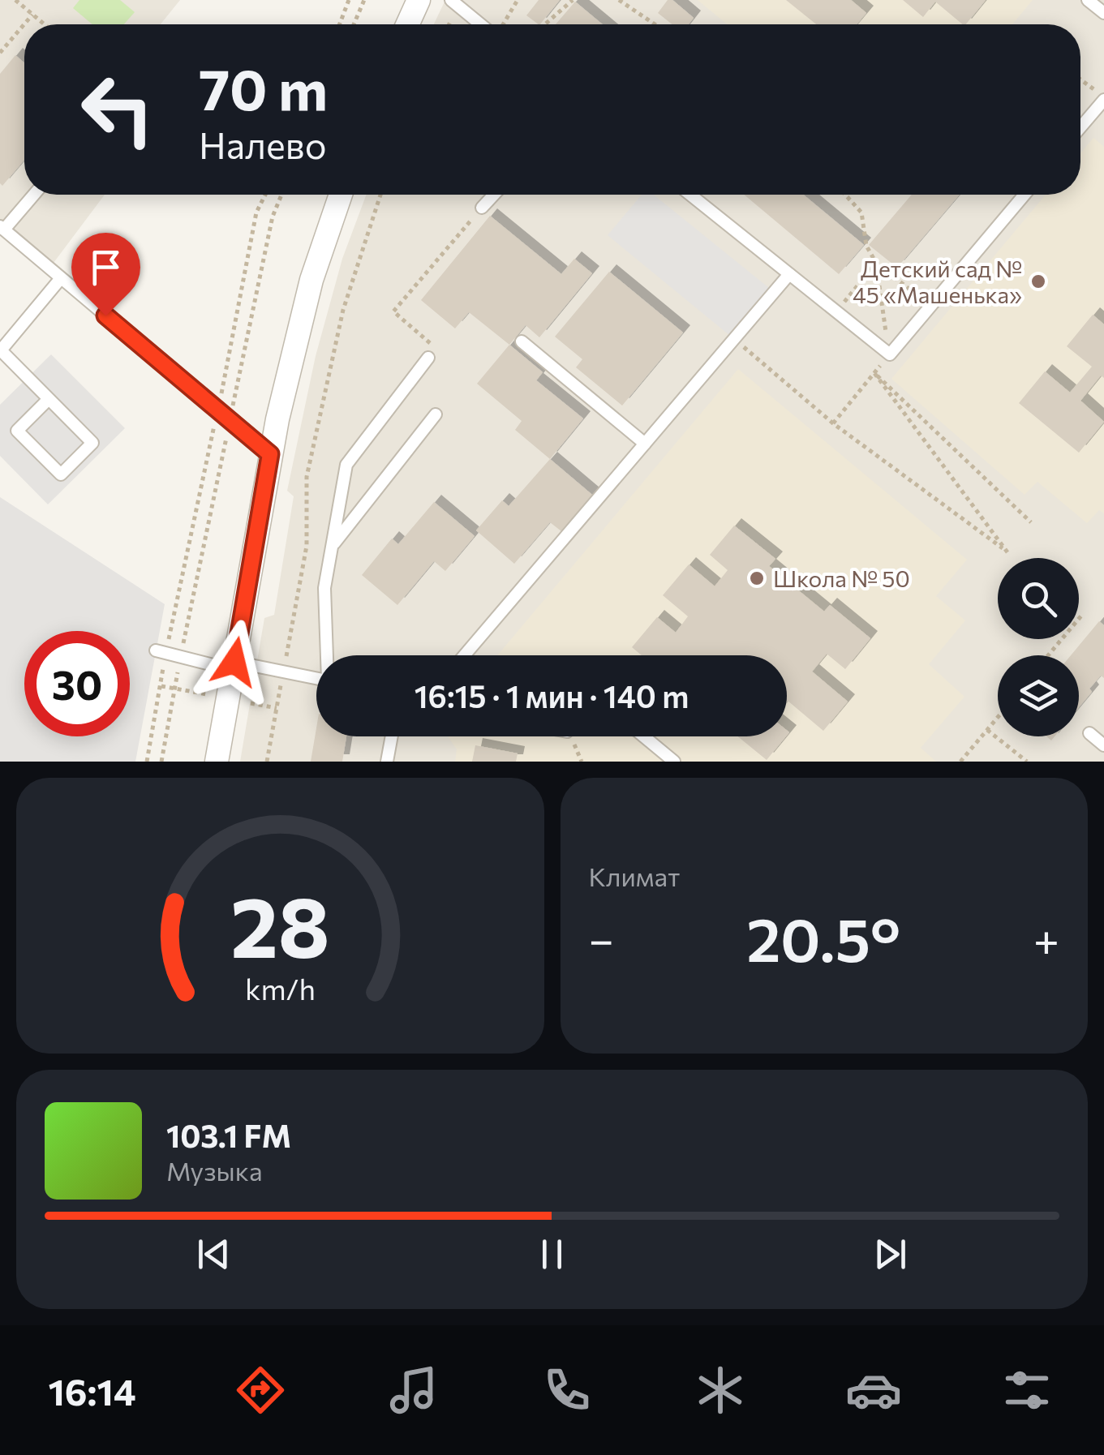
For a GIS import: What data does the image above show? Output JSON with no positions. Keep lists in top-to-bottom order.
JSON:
{
  "places": ["Детский сад № 45 «Машенька»", "Школа № 50"],
  "page": {
    "turn": ["70 m", "Налево"],
    "limit": "30",
    "trip": "16:15 · 1 мин · 140 m",
    "tile": "Климат",
    "heat": ["−", "20.5°", "+"],
    "song": ["103.1 FM", "Музыка"],
    "tabs": "16:14",
    "gauge": ["28", "km/h"]
  }
}
